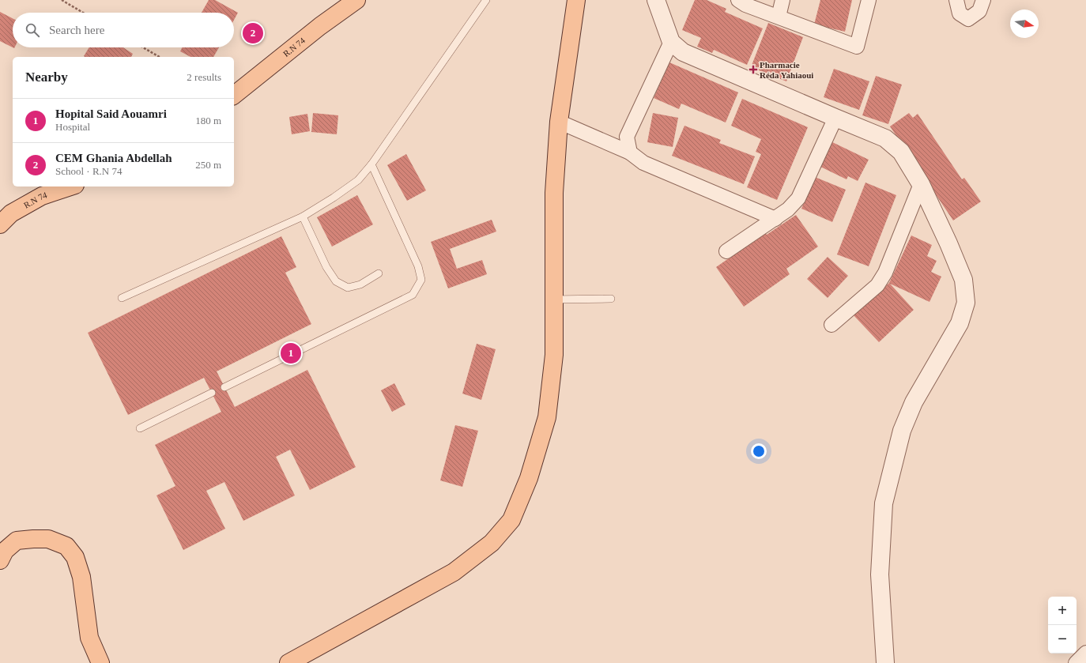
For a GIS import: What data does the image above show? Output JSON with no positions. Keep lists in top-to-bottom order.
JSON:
{
  "streets": {
    "main road": ["R.N 74"]
  },
  "places": {
    "health": ["Pharmacie Réda Yahiaoui"]
  },
  "north": "right",
  "page": {
    "search": "Search here",
    "pins": ["2", "1"],
    "heading": ["Nearby", "2 results"],
    "list": [
      {
        "mark": "1",
        "name": "Hopital Said Aouamri",
        "note": "Hospital",
        "value": "180 m"
      },
      {
        "mark": "2",
        "name": "CEM Ghania Abdellah",
        "note": "School · R.N 74",
        "value": "250 m"
      }
    ],
    "map_buttons": ["+", "−"]
  }
}
